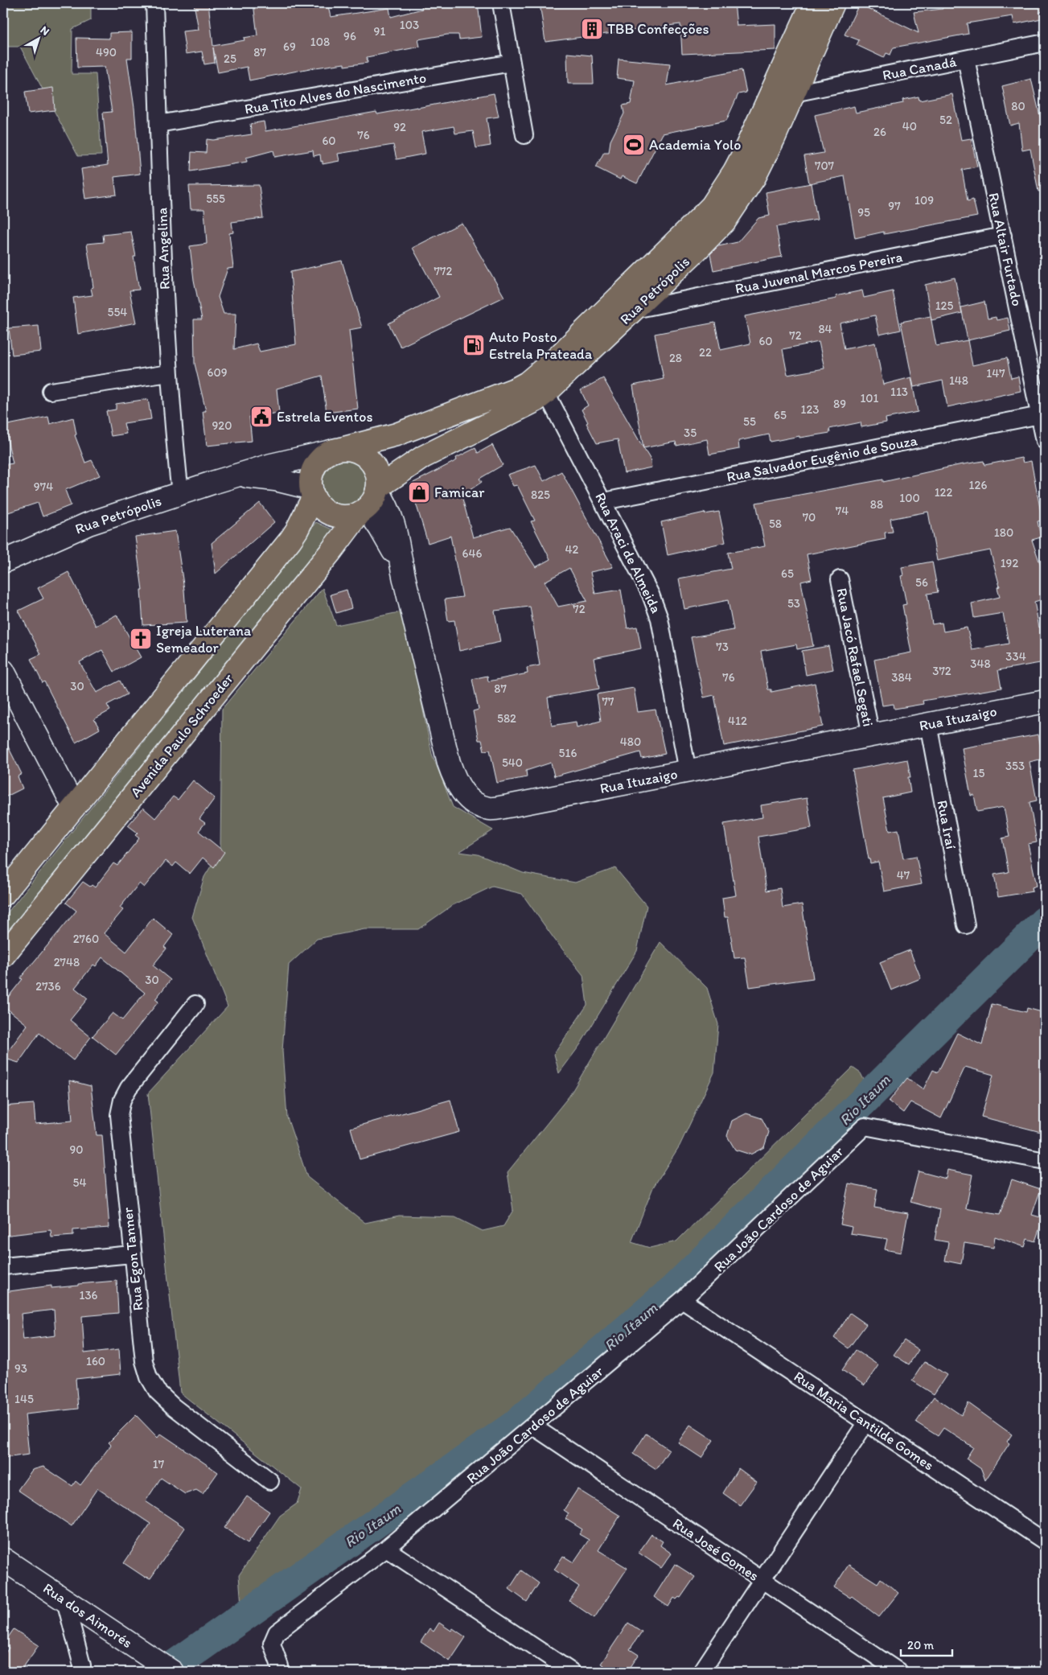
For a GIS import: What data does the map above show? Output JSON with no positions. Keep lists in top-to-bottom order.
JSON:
{
  "streets": {
    "main road": ["Rua Petrópolis", "Avenida Paulo Schroeder"],
    "street": [
      "Rua Canadá",
      "Rua Tito Alves do Nascimento",
      "Rua Angelina",
      "Rua Altair Furtado",
      "Rua Juvenal Marcos Pereira",
      "Rua Salvador Eugênio de Souza",
      "Rua Araci de Almeida",
      "Rua Jacó Rafael Segati",
      "Rua Ituzaigo",
      "Rua Iraí",
      "Rua João Cardoso de Aguiar",
      "Rua Egon Tanner",
      "Rua Maria Cantilde Gomes",
      "Rua José Gomes",
      "Rua dos Aimorés"
    ]
  },
  "crossings": [
    ["Rua Canadá", "Rua Altair Furtado"],
    ["Rua Canadá", "Rua Petrópolis"],
    ["Rua Tito Alves do Nascimento", "Rua Angelina"],
    ["Rua Angelina", "Rua Petrópolis"],
    ["Rua Altair Furtado", "Rua Juvenal Marcos Pereira"],
    ["Rua Altair Furtado", "Rua Salvador Eugênio de Souza"],
    ["Rua Juvenal Marcos Pereira", "Rua Petrópolis"],
    ["Rua Petrópolis", "Rua Araci de Almeida"],
    ["Rua Petrópolis", "Rua Ituzaigo"],
    ["Rua Petrópolis", "Avenida Paulo Schroeder"],
    ["Rua Salvador Eugênio de Souza", "Rua Araci de Almeida"],
    ["Rua Araci de Almeida", "Rua Ituzaigo"],
    ["Rua Jacó Rafael Segati", "Rua Ituzaigo"],
    ["Rua Ituzaigo", "Avenida Paulo Schroeder"],
    ["Rua Ituzaigo", "Rua Iraí"],
    ["Rua João Cardoso de Aguiar", "Rua Maria Cantilde Gomes"],
    ["Rua João Cardoso de Aguiar", "Rua José Gomes"]
  ],
  "water": ["Rio Itaum"],
  "places": {
    "building": ["TBB Confecções"],
    "sports": ["Academia Yolo"],
    "fuel station": ["Auto Posto Estrela Prateada"],
    "public building": ["Estrela Eventos"],
    "shop": ["Famicar"],
    "church": ["Igreja Luterana Semeador"]
  },
  "house_numbers": [
    "103",
    "91",
    "96",
    "108",
    "69",
    "490",
    "87",
    "25",
    "80",
    "52",
    "40",
    "92",
    "26",
    "76",
    "60",
    "707",
    "555",
    "109",
    "97",
    "95",
    "772",
    "125",
    "554",
    "84",
    "72",
    "60",
    "22",
    "28",
    "609",
    "147",
    "148",
    "113",
    "101",
    "89",
    "123",
    "65",
    "55",
    "920",
    "35",
    "126",
    "974",
    "122",
    "825",
    "100",
    "88",
    "74",
    "70",
    "58",
    "180",
    "42",
    "646",
    "192",
    "65",
    "56",
    "53",
    "72",
    "73",
    "334",
    "348",
    "372",
    "76",
    "384",
    "30",
    "87",
    "77",
    "582",
    "412",
    "480",
    "516",
    "540",
    "353",
    "15",
    "47",
    "2760",
    "2748",
    "30",
    "2736",
    "90",
    "54",
    "136",
    "160",
    "93",
    "145",
    "17"
  ],
  "scale_bar": "20 m",
  "north": "top right"
}
